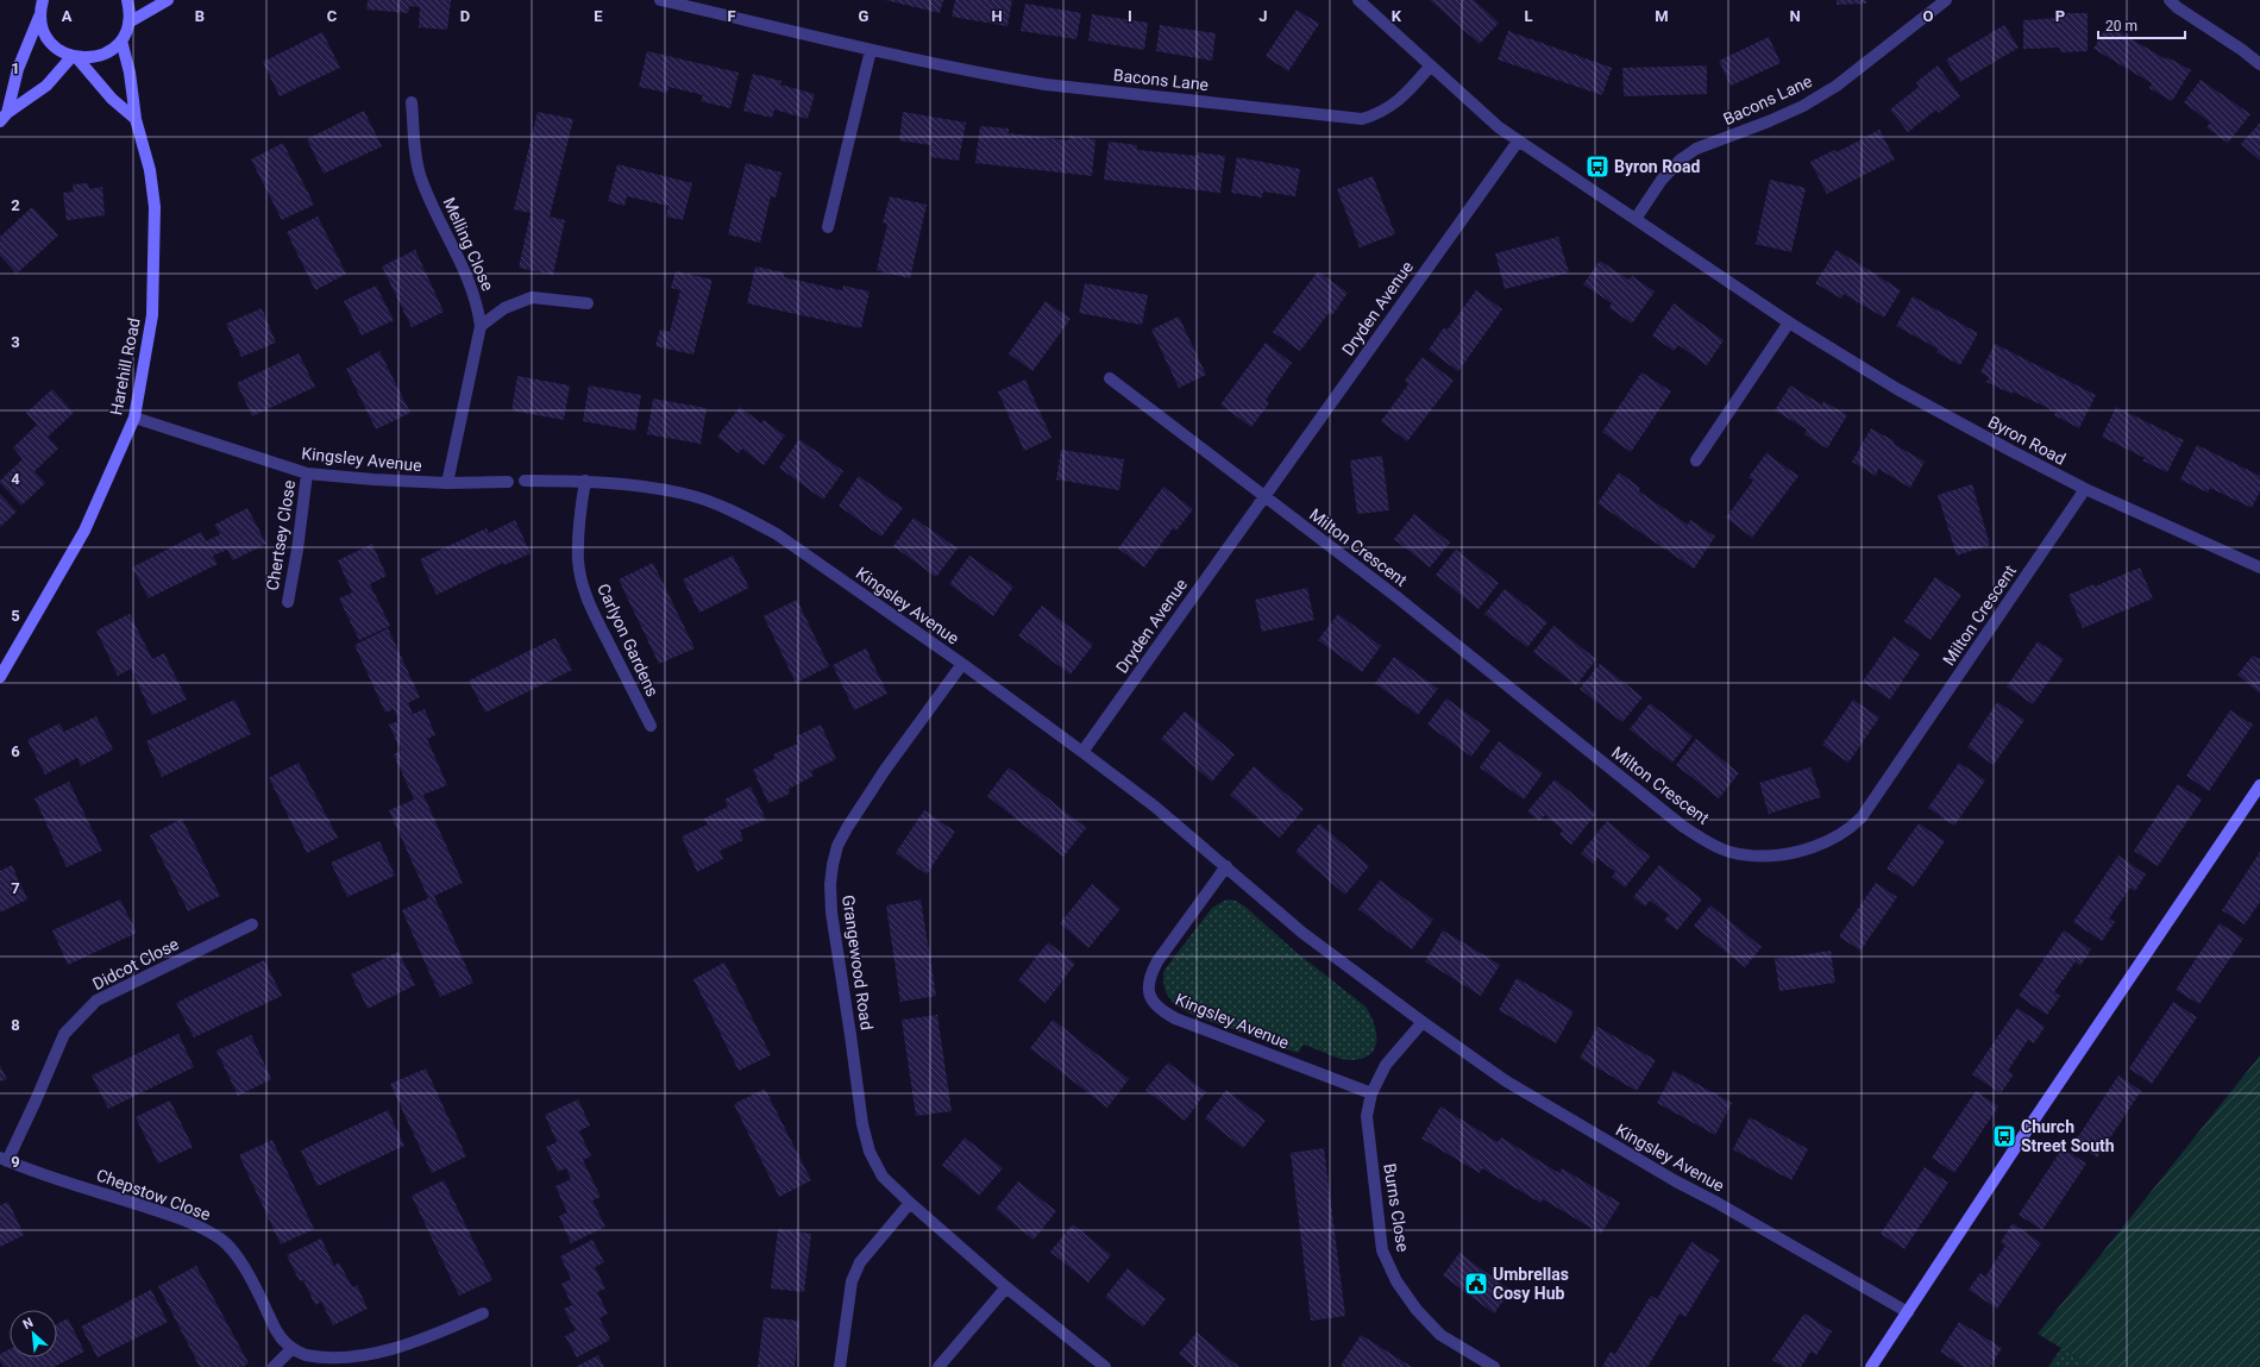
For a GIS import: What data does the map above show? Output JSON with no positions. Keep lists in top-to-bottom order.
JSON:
{
  "streets": {
    "street": [
      "Bacons Lane",
      "Melling Close",
      "Dryden Avenue",
      "Harehill Road",
      "Byron Road",
      "Kingsley Avenue",
      "Chertsey Close",
      "Milton Crescent",
      "Carlyon Gardens",
      "Grangewood Road",
      "Didcot Close",
      "Chepstow Close",
      "Burns Close"
    ]
  },
  "crossings": [
    ["Bacons Lane", "Byron Road"],
    ["Melling Close", "Kingsley Avenue"],
    ["Dryden Avenue", "Byron Road"],
    ["Dryden Avenue", "Kingsley Avenue"],
    ["Dryden Avenue", "Milton Crescent"],
    ["Harehill Road", "Kingsley Avenue"],
    ["Byron Road", "Milton Crescent"],
    ["Kingsley Avenue", "Chertsey Close"],
    ["Kingsley Avenue", "Carlyon Gardens"],
    ["Kingsley Avenue", "Grangewood Road"],
    ["Kingsley Avenue", "Burns Close"],
    ["Didcot Close", "Chepstow Close"]
  ],
  "places": {
    "bus stop": ["Byron Road", "Church Street South"],
    "public building": ["Umbrellas Cosy Hub"]
  },
  "scale_bar": "20 m",
  "north": "top left",
  "grid": {
    "columns": [
      "A",
      "B",
      "C",
      "D",
      "E",
      "F",
      "G",
      "H",
      "I",
      "J",
      "K",
      "L",
      "M",
      "N",
      "O",
      "P"
    ],
    "rows": [
      "1",
      "2",
      "3",
      "4",
      "5",
      "6",
      "7",
      "8",
      "9"
    ]
  }
}
